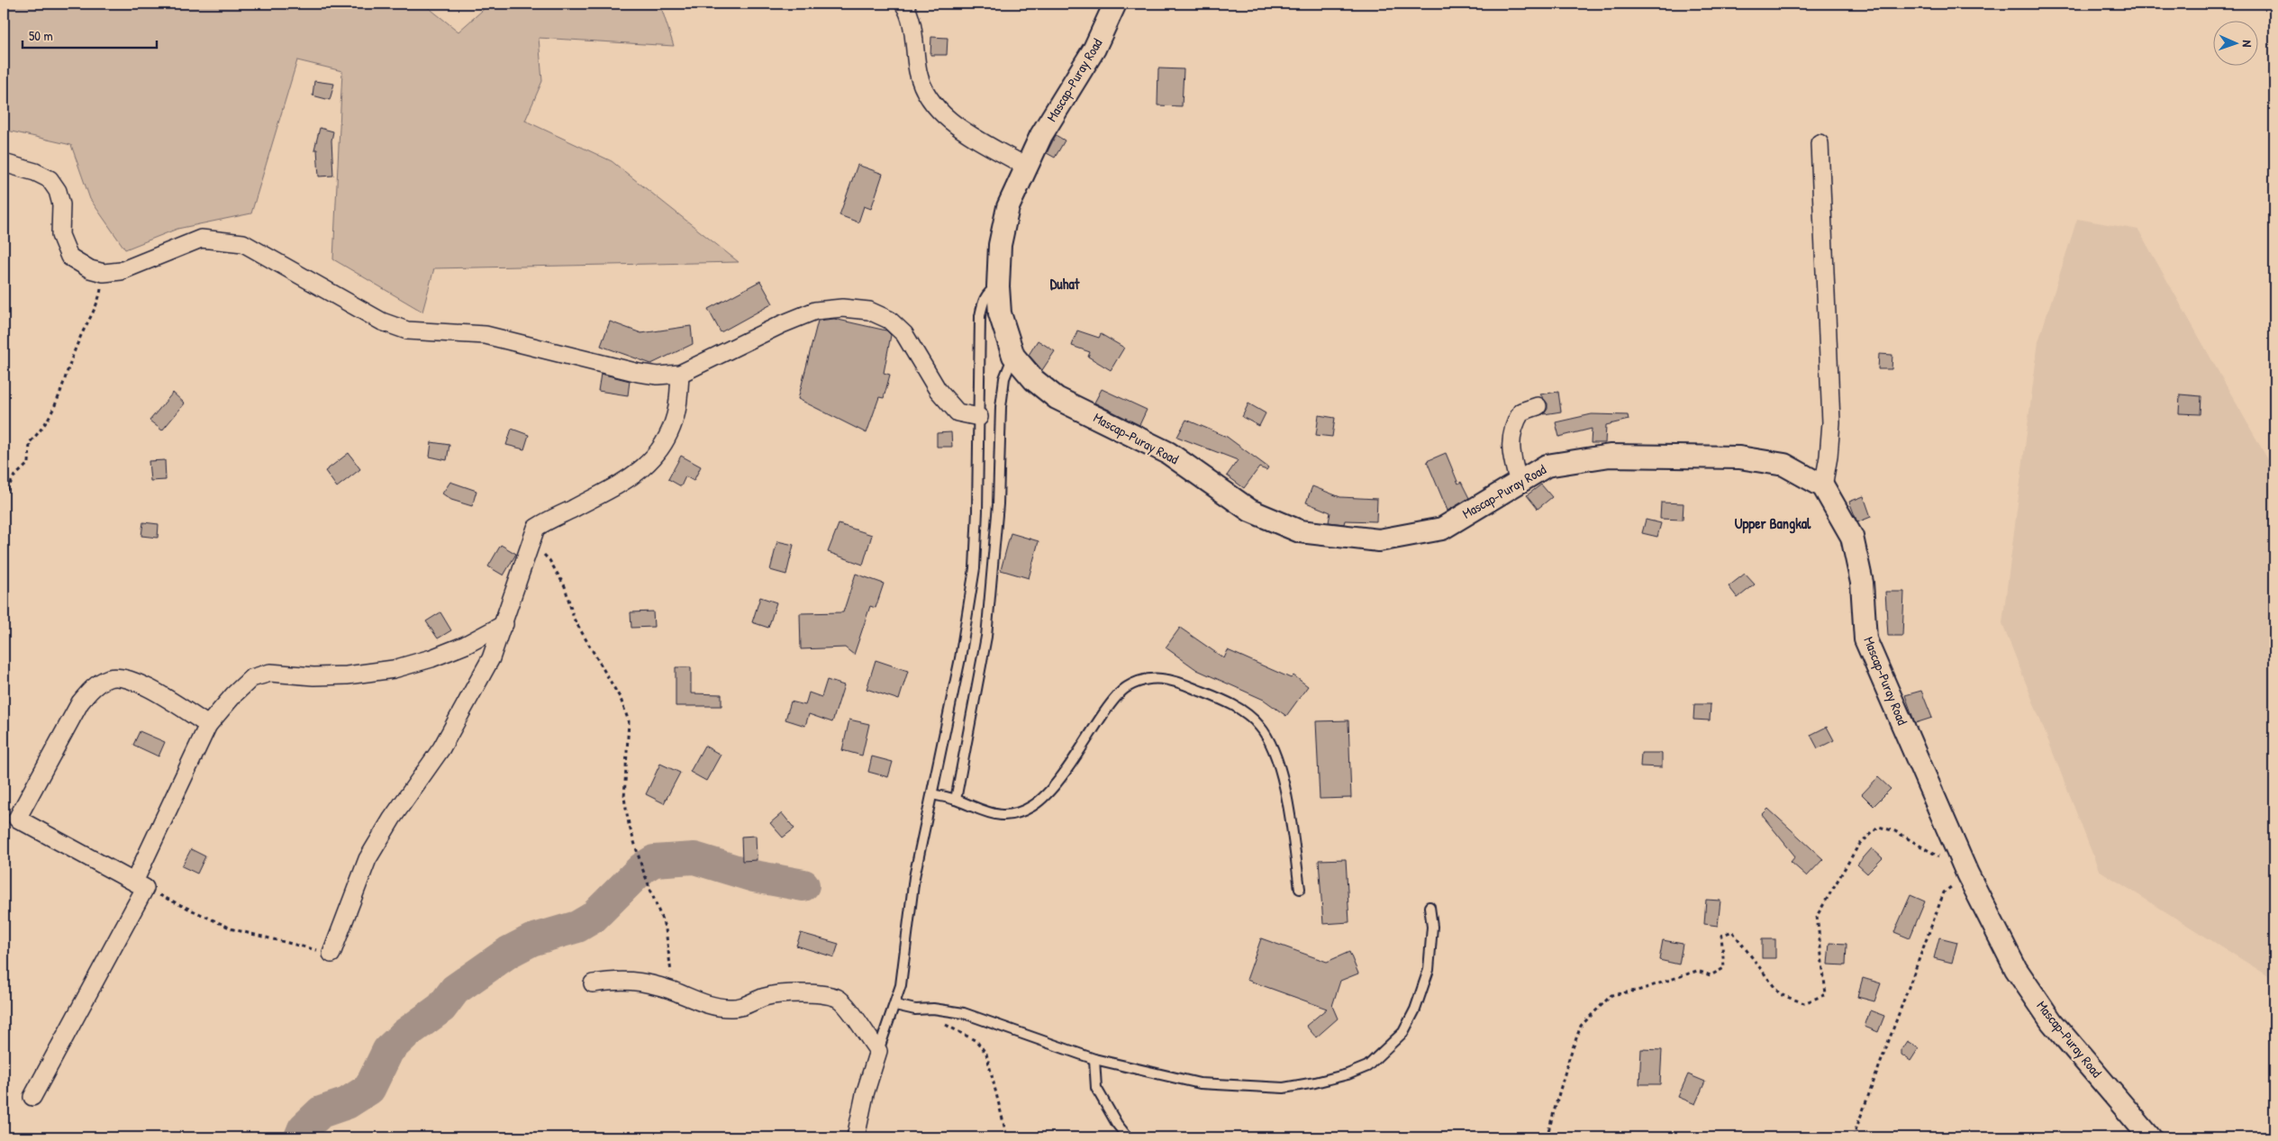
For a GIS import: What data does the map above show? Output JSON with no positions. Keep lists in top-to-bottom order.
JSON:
{
  "streets": {
    "street": ["Mascap-Puray Road"]
  },
  "districts": ["Duhat", "Upper Bangkal"],
  "scale_bar": "50 m",
  "north": "right"
}
